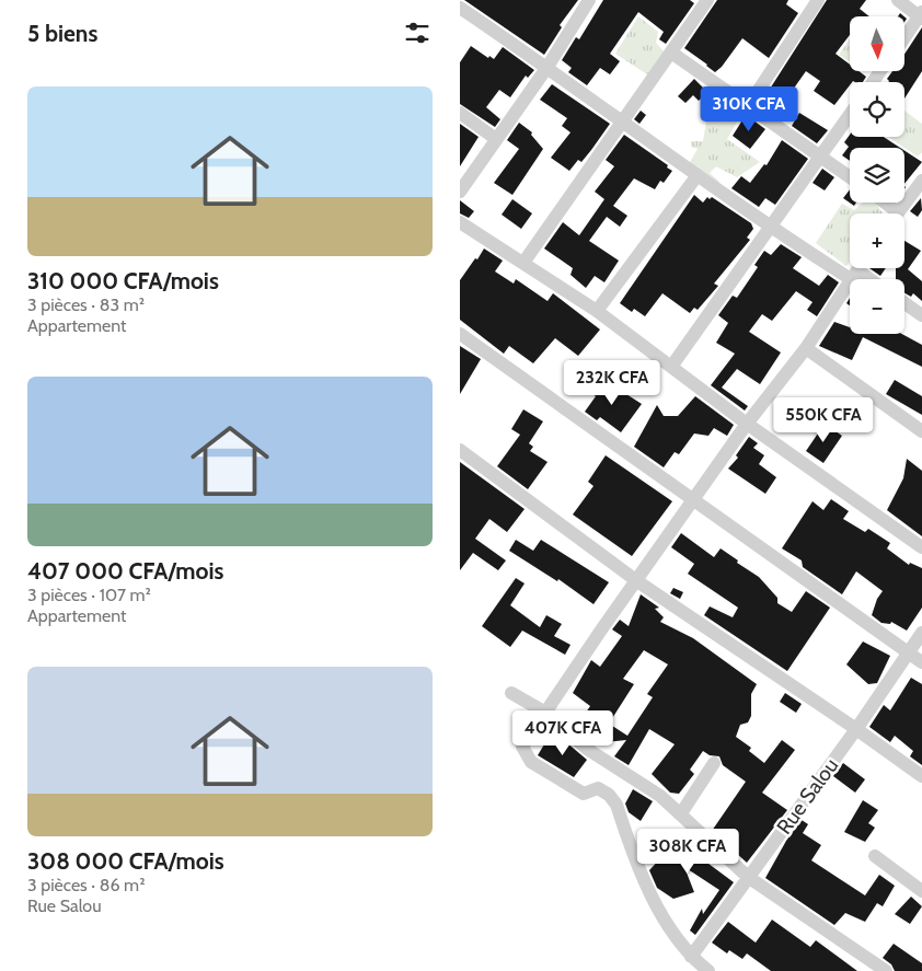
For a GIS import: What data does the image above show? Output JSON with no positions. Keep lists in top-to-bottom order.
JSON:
{
  "streets": {
    "street": ["Rue Salou"]
  },
  "north": "bottom",
  "page": {
    "heading": "5 biens",
    "map_buttons": ["+", "−"],
    "list": [
      {
        "name": "310 000 CFA/mois",
        "note": "3 pièces · 83 m² · Appartement"
      },
      {
        "name": "407 000 CFA/mois",
        "note": "3 pièces · 107 m² · Appartement"
      },
      {
        "name": "308 000 CFA/mois",
        "note": "3 pièces · 86 m² · Rue Salou"
      }
    ],
    "price": [
      "310K CFA",
      "232K CFA",
      "550K CFA",
      "407K CFA",
      "308K CFA"
    ]
  }
}
